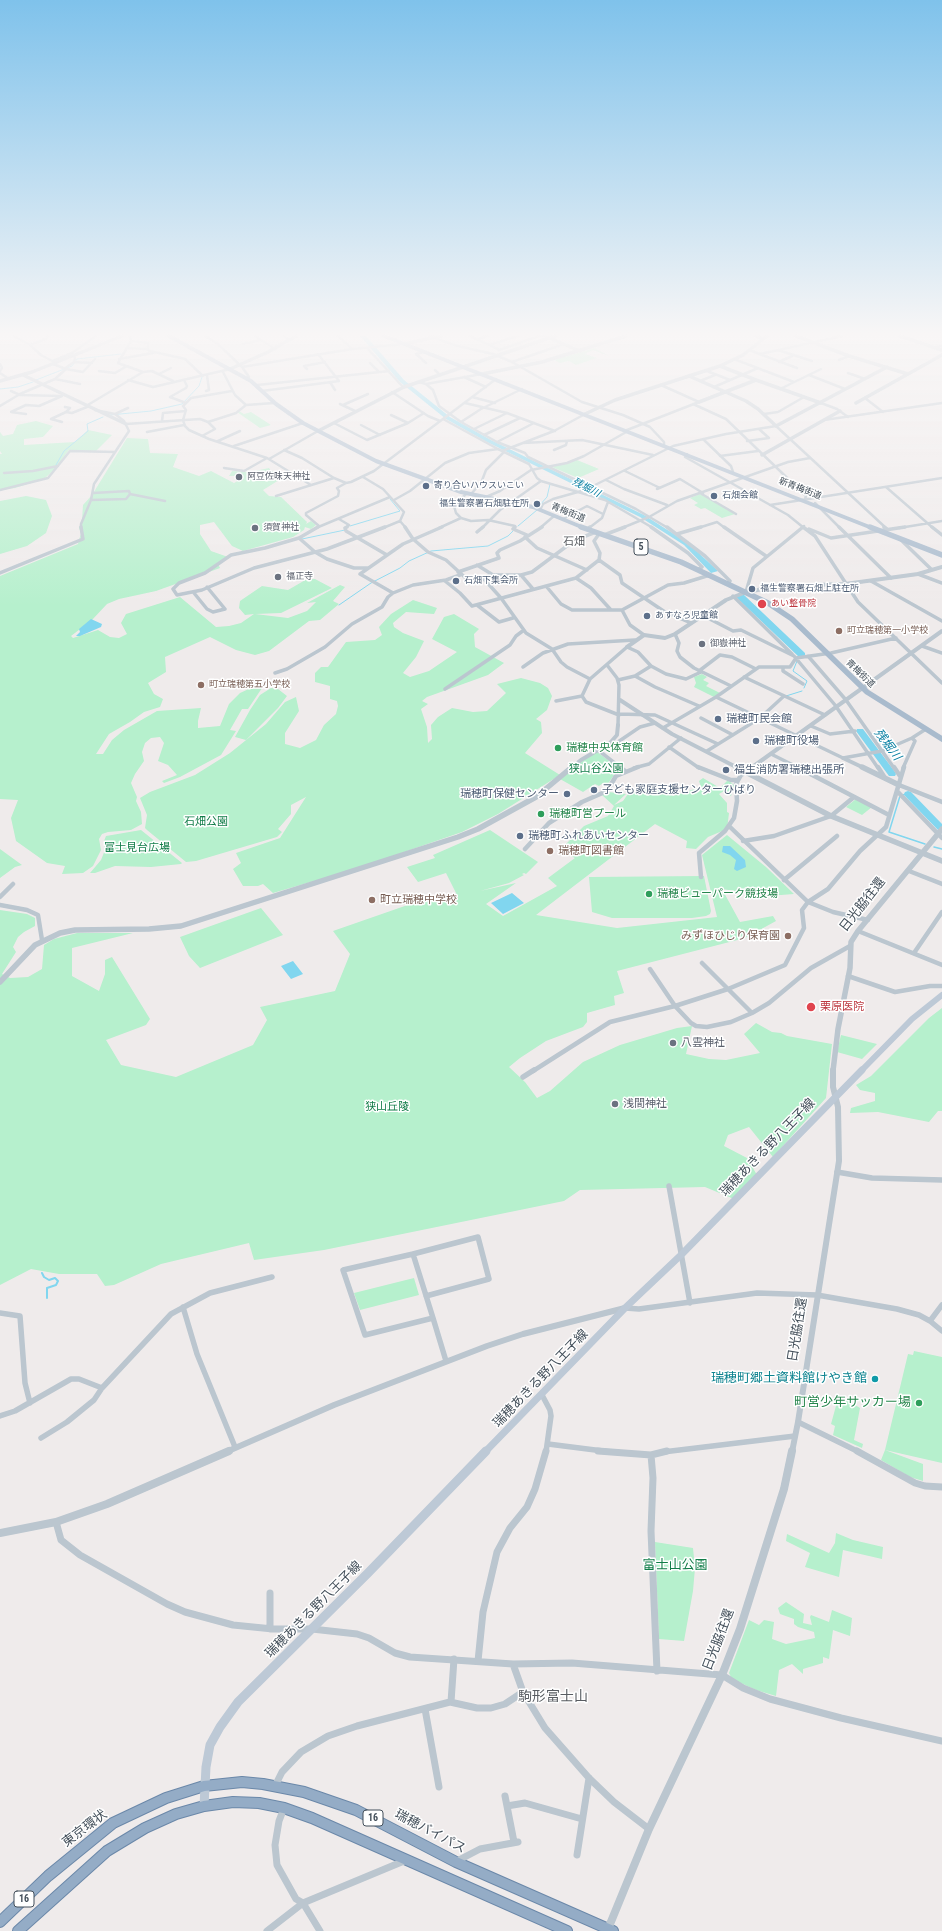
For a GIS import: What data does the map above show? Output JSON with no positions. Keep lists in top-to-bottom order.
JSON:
{
  "streets": {
    "highway": ["16", "東京環状", "瑞穂バイパス"],
    "main road": [
      "新青梅街道",
      "青梅街道",
      "5",
      "瑞穂あきる野八王子線"
    ],
    "street": ["日光脇往還"]
  },
  "crossings": [
    ["日光脇往還", "瑞穂あきる野八王子線"],
    ["日光脇往還", "瑞穂バイパス"],
    ["瑞穂あきる野八王子線", "16"],
    ["瑞穂あきる野八王子線", "東京環状"],
    ["瑞穂あきる野八王子線", "瑞穂バイパス"],
    ["東京環状", "瑞穂バイパス"]
  ],
  "districts": ["石畑", "駒形富士山"],
  "water": ["残堀川"],
  "parks": [
    "狭山谷公園",
    "石畑公園",
    "富士見台広場",
    "狭山丘陵",
    "富士山公園"
  ],
  "places": [
    "阿豆佐味天神社",
    "寄り合いハウスいこい",
    "石畑会館",
    "福生警察署石畑駐在所",
    "須賀神社",
    "福正寺",
    "石畑下集会所",
    "福生警察署石畑上駐在所",
    "あい整骨院",
    "あすなろ児童館",
    "町立瑞穂第一小学校",
    "御嶽神社",
    "町立瑞穂第五小学校",
    "瑞穂町民会館",
    "瑞穂町役場",
    "瑞穂中央体育館",
    "福生消防署瑞穂出張所",
    "子ども家庭支援センターひばり",
    "瑞穂町保健センター",
    "瑞穂町営プール",
    "瑞穂町ふれあいセンター",
    "瑞穂町図書館",
    "瑞穂ビューパーク競技場",
    "町立瑞穂中学校",
    "みずほひじり保育園",
    "栗原医院",
    "八雲神社",
    "浅間神社",
    "瑞穂町郷土資料館けやき館",
    "町営少年サッカー場"
  ]
}
